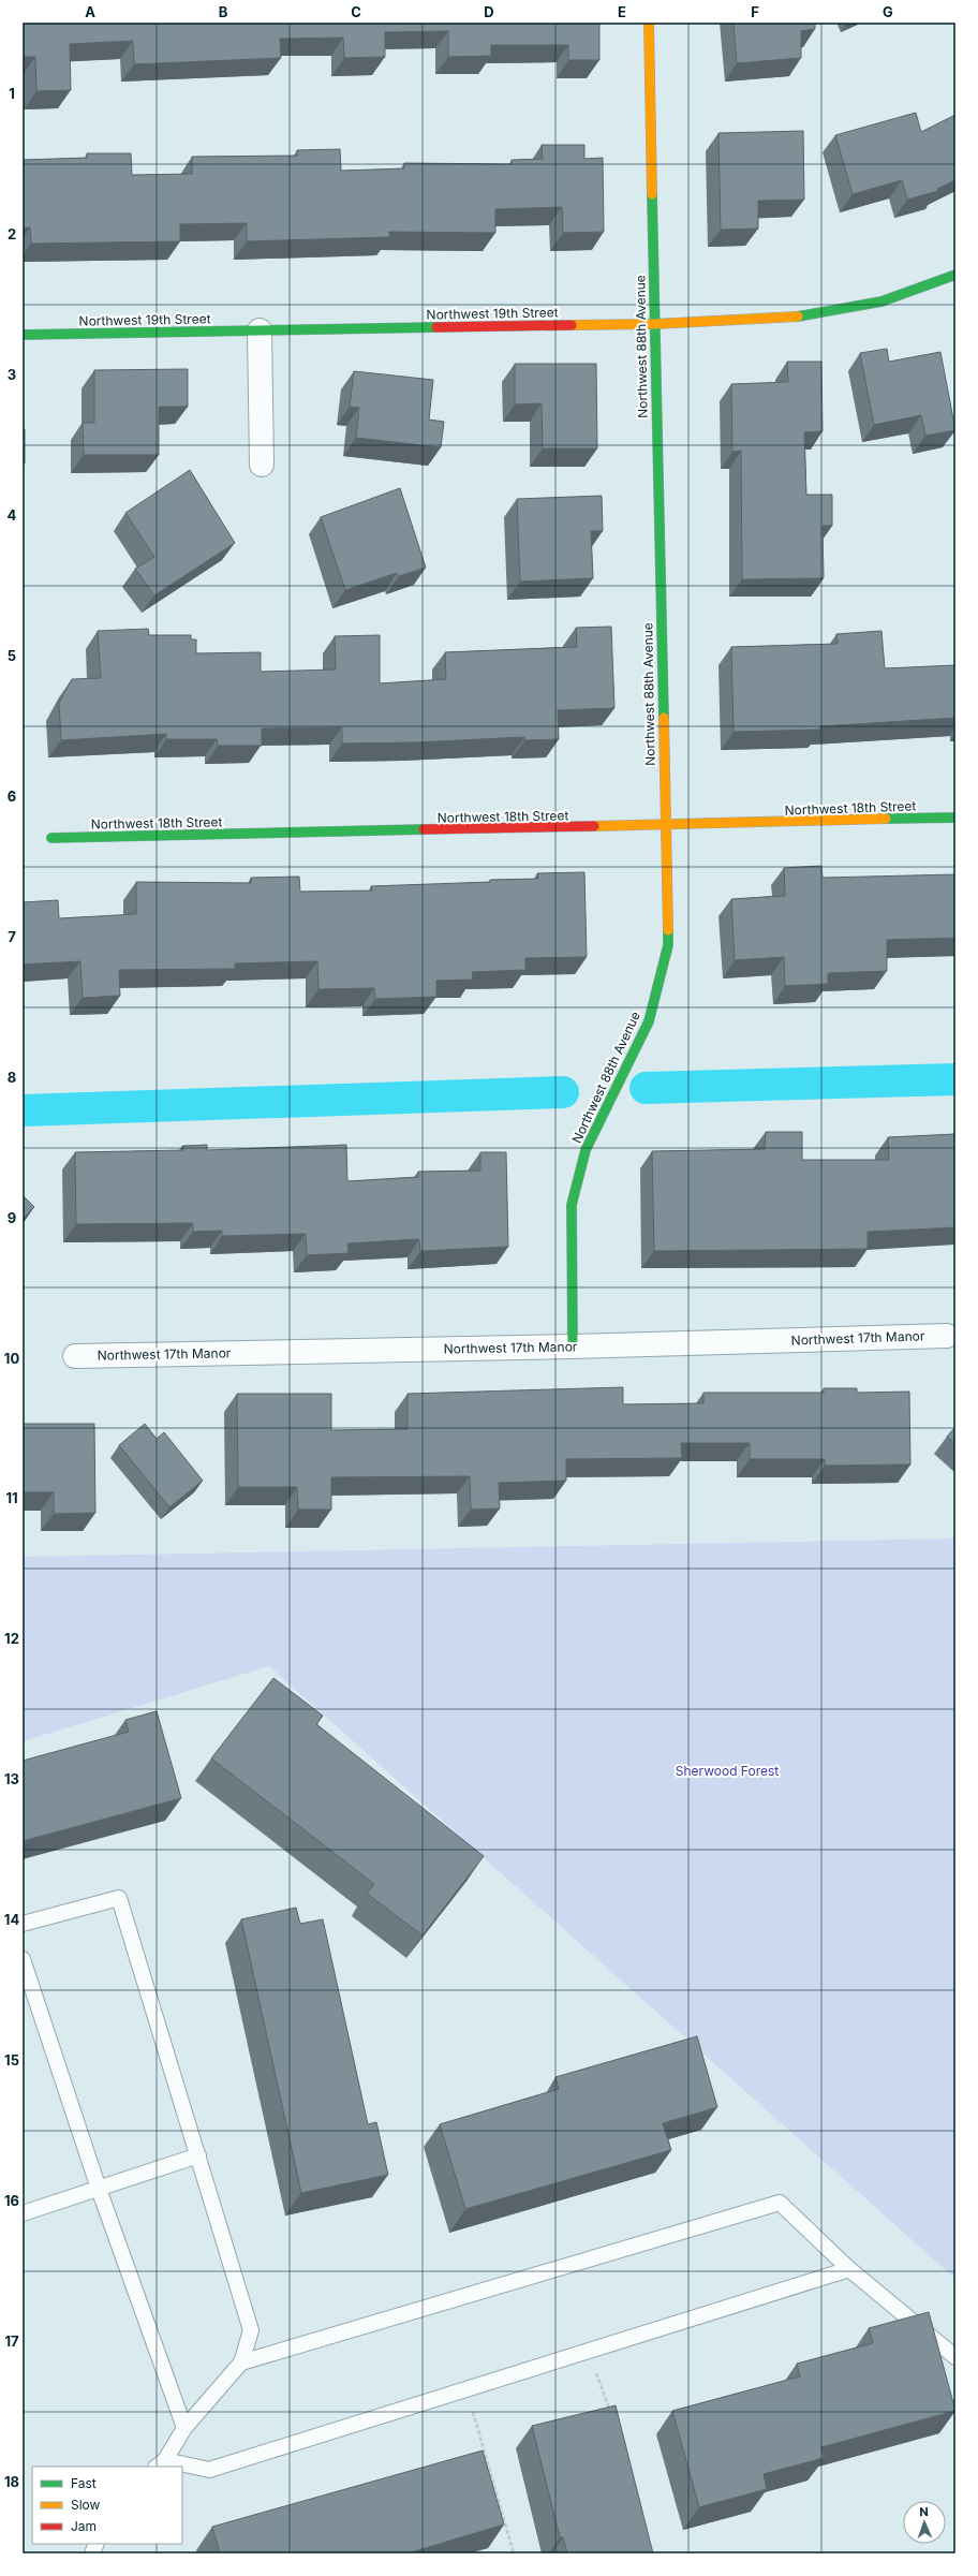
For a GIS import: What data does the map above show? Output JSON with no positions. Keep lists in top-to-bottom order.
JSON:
{
  "streets": {
    "street": [
      "Northwest 19th Street",
      "Northwest 88th Avenue",
      "Northwest 18th Street",
      "Northwest 17th Manor"
    ]
  },
  "crossings": [
    ["Northwest 19th Street", "Northwest 88th Avenue"],
    ["Northwest 88th Avenue", "Northwest 18th Street"],
    ["Northwest 88th Avenue", "Northwest 17th Manor"]
  ],
  "parks": ["Sherwood Forest"],
  "legend": ["Fast", "Slow", "Jam"],
  "north": "top",
  "grid": {
    "columns": [
      "A",
      "B",
      "C",
      "D",
      "E",
      "F",
      "G"
    ],
    "rows": [
      "1",
      "2",
      "3",
      "4",
      "5",
      "6",
      "7",
      "8",
      "9",
      "10",
      "11",
      "12",
      "13",
      "14",
      "15",
      "16",
      "17",
      "18"
    ]
  }
}
